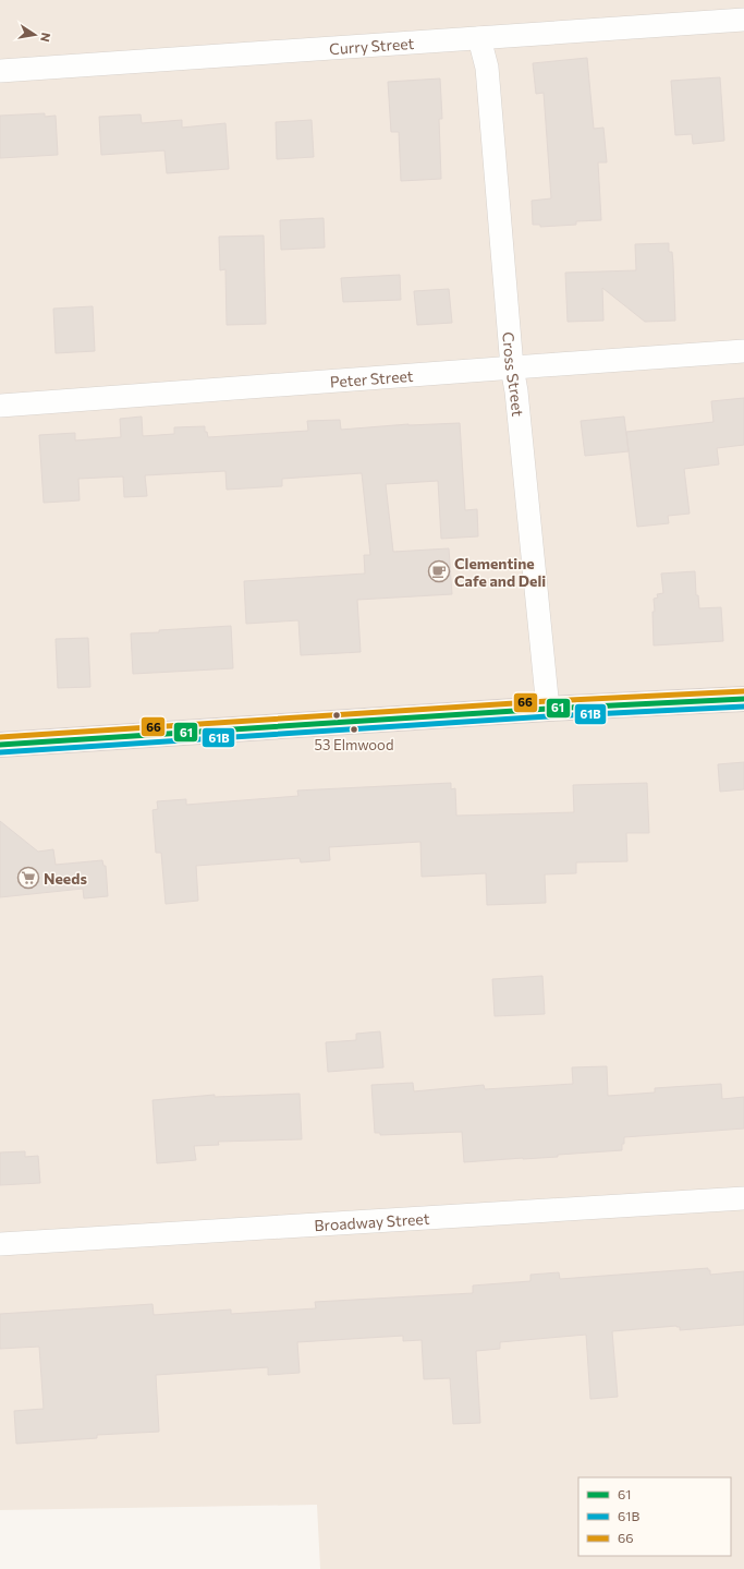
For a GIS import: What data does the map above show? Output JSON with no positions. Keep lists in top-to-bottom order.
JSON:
{
  "streets": {
    "street": [
      "Curry Street",
      "Cross Street",
      "Peter Street",
      "Broadway Street"
    ]
  },
  "crossings": [
    ["Curry Street", "Cross Street"],
    ["Cross Street", "Peter Street"]
  ],
  "places": {
    "cafe": ["Clementine Cafe and Deli"],
    "other": ["53 Elmwood"],
    "supermarket": ["Needs"]
  },
  "lines": ["transit line 66", "transit line 61", "transit line 61B"],
  "legend": ["61", "61B", "66"],
  "north": "right"
}
